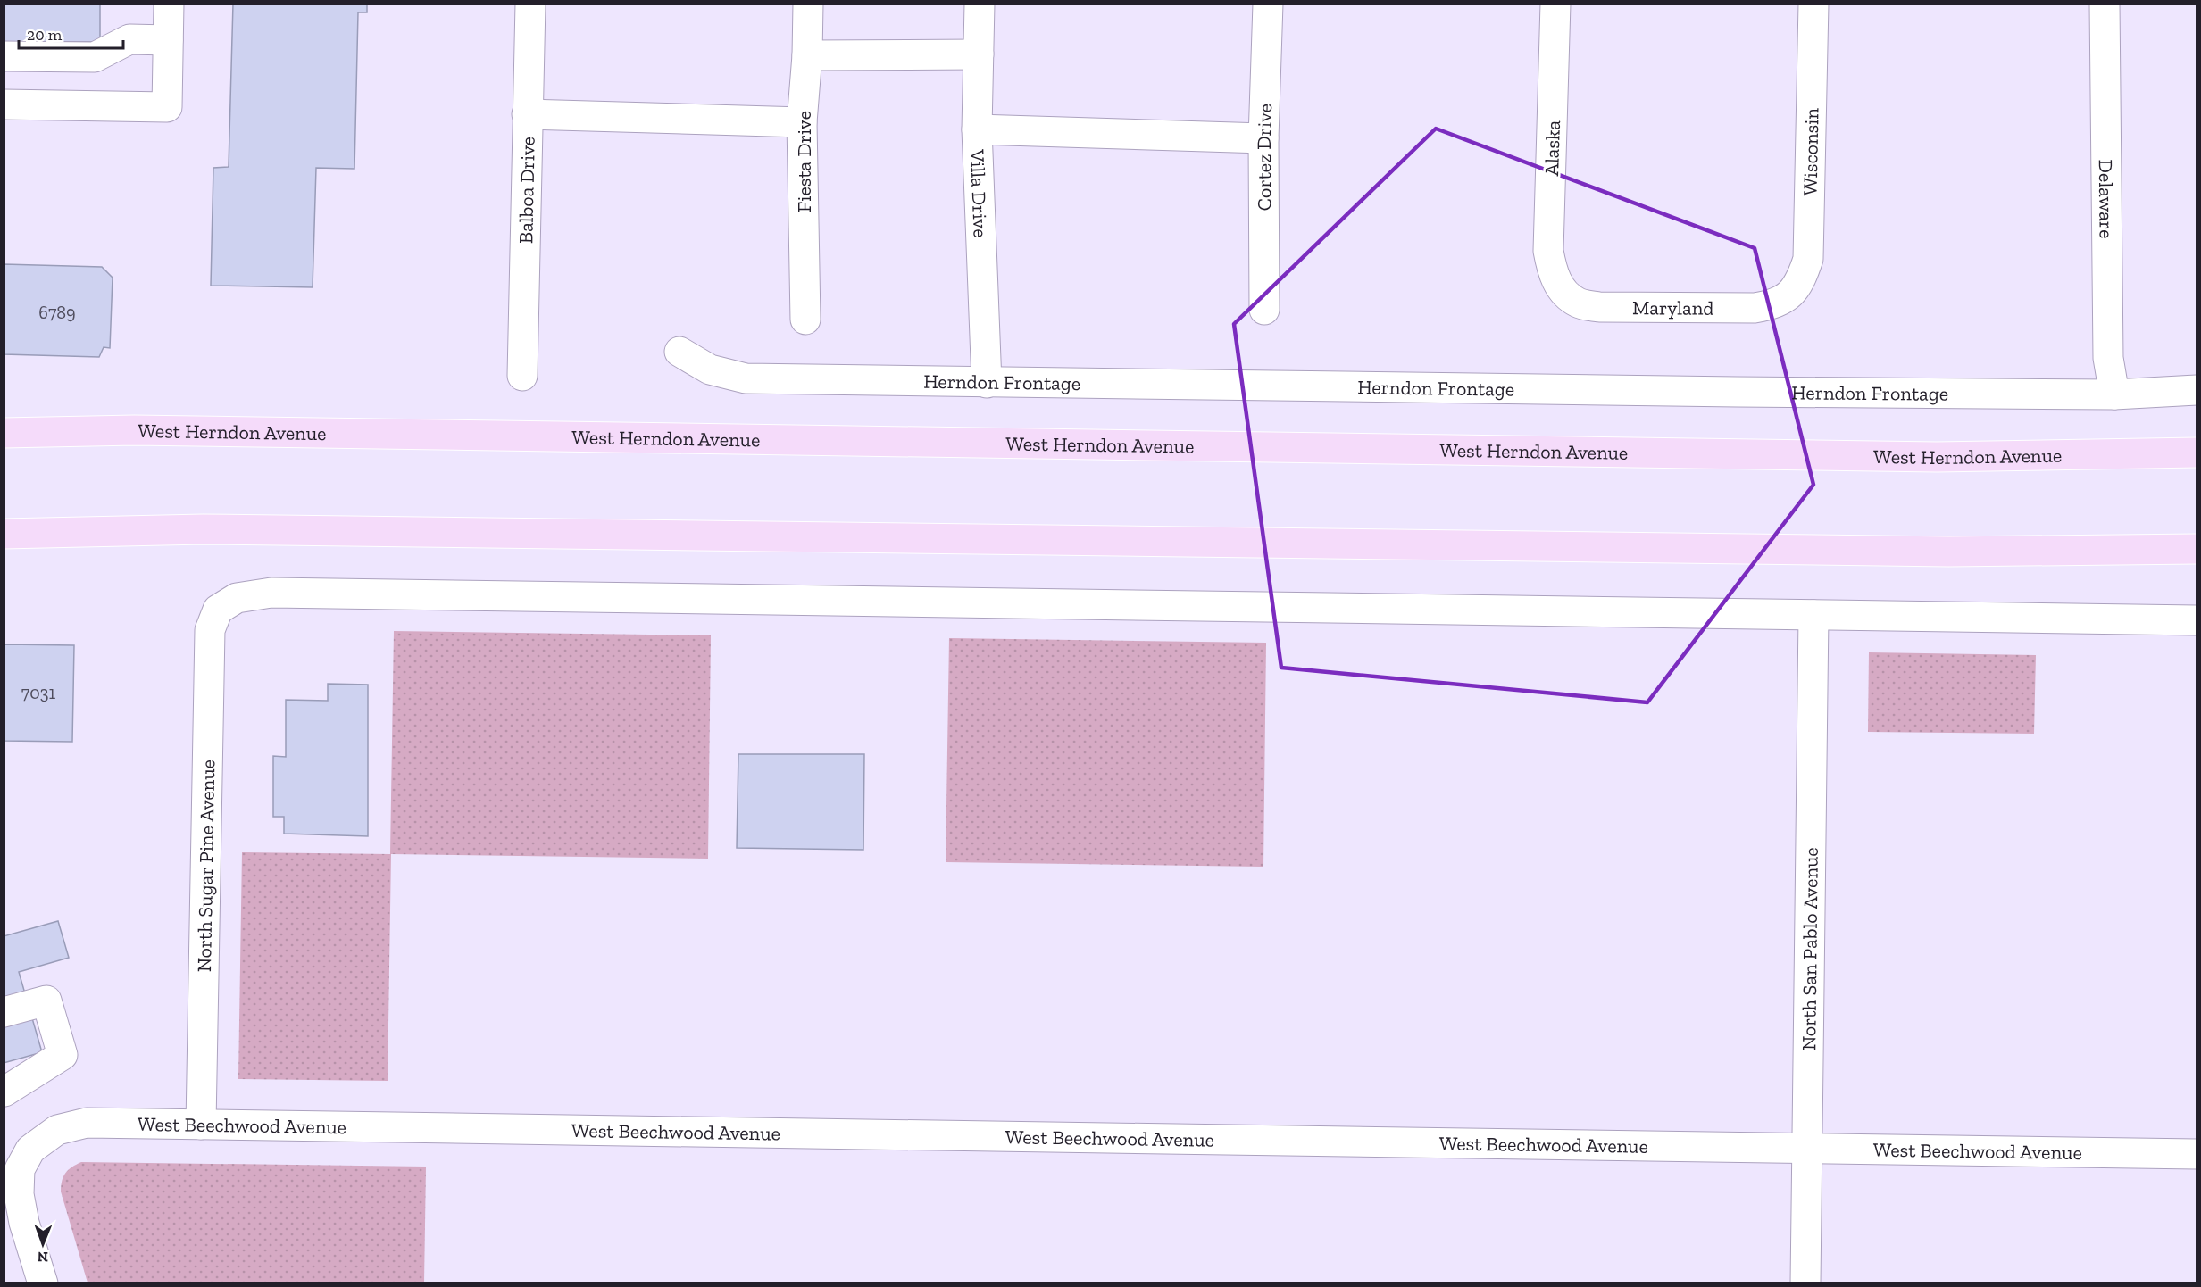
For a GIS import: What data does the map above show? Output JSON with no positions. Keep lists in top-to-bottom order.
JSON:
{
  "streets": {
    "main road": ["West Herndon Avenue"],
    "street": [
      "Alaska",
      "Wisconsin",
      "Cortez Drive",
      "Fiesta Drive",
      "Balboa Drive",
      "Villa Drive",
      "Delaware",
      "Maryland",
      "Herndon Frontage",
      "North Sugar Pine Avenue",
      "North San Pablo Avenue",
      "West Beechwood Avenue"
    ]
  },
  "crossings": [
    ["Alaska", "Maryland"],
    ["Wisconsin", "Maryland"],
    ["Villa Drive", "Herndon Frontage"],
    ["Delaware", "Herndon Frontage"],
    ["North Sugar Pine Avenue", "North San Pablo Avenue"],
    ["North Sugar Pine Avenue", "West Beechwood Avenue"],
    ["North San Pablo Avenue", "West Beechwood Avenue"]
  ],
  "house_numbers": ["6789", "7031"],
  "scale_bar": "20 m",
  "north": "bottom"
}
